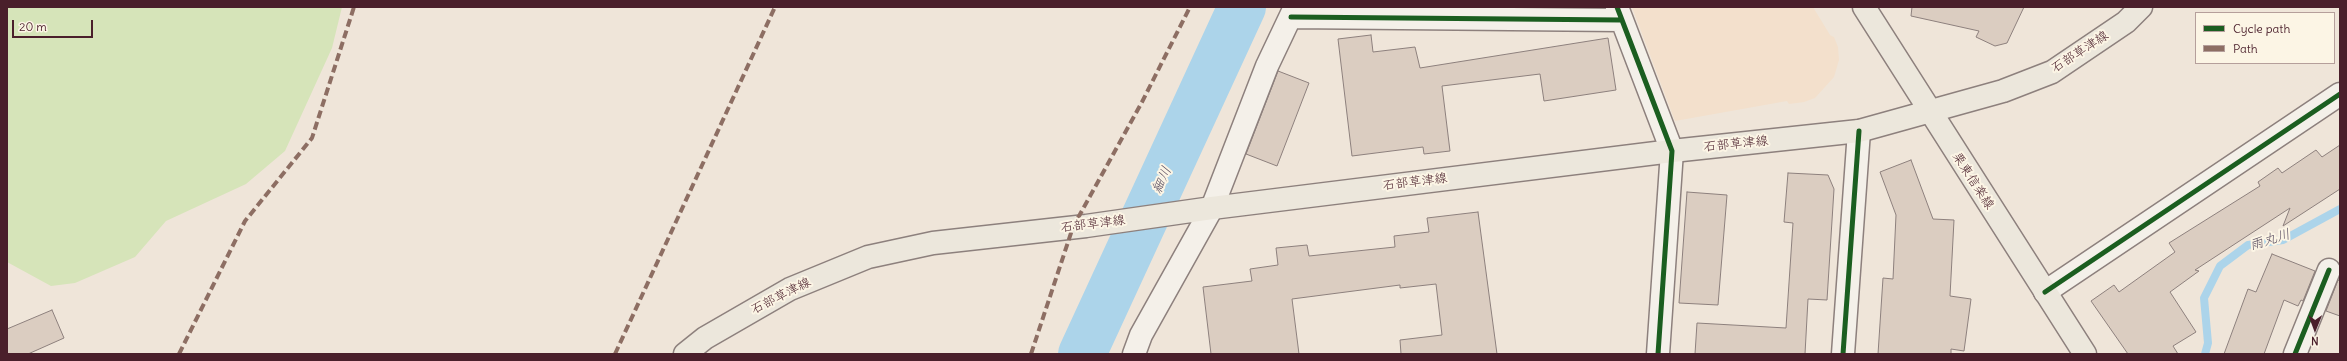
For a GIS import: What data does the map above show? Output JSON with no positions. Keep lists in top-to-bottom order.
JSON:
{
  "streets": {
    "main road": ["石部草津線", "栗東信楽線"]
  },
  "crossings": [
    ["石部草津線", "栗東信楽線"]
  ],
  "water": ["細川", "雨丸川"],
  "legend": ["Cycle path", "Path"],
  "scale_bar": "20 m",
  "north": "bottom"
}
